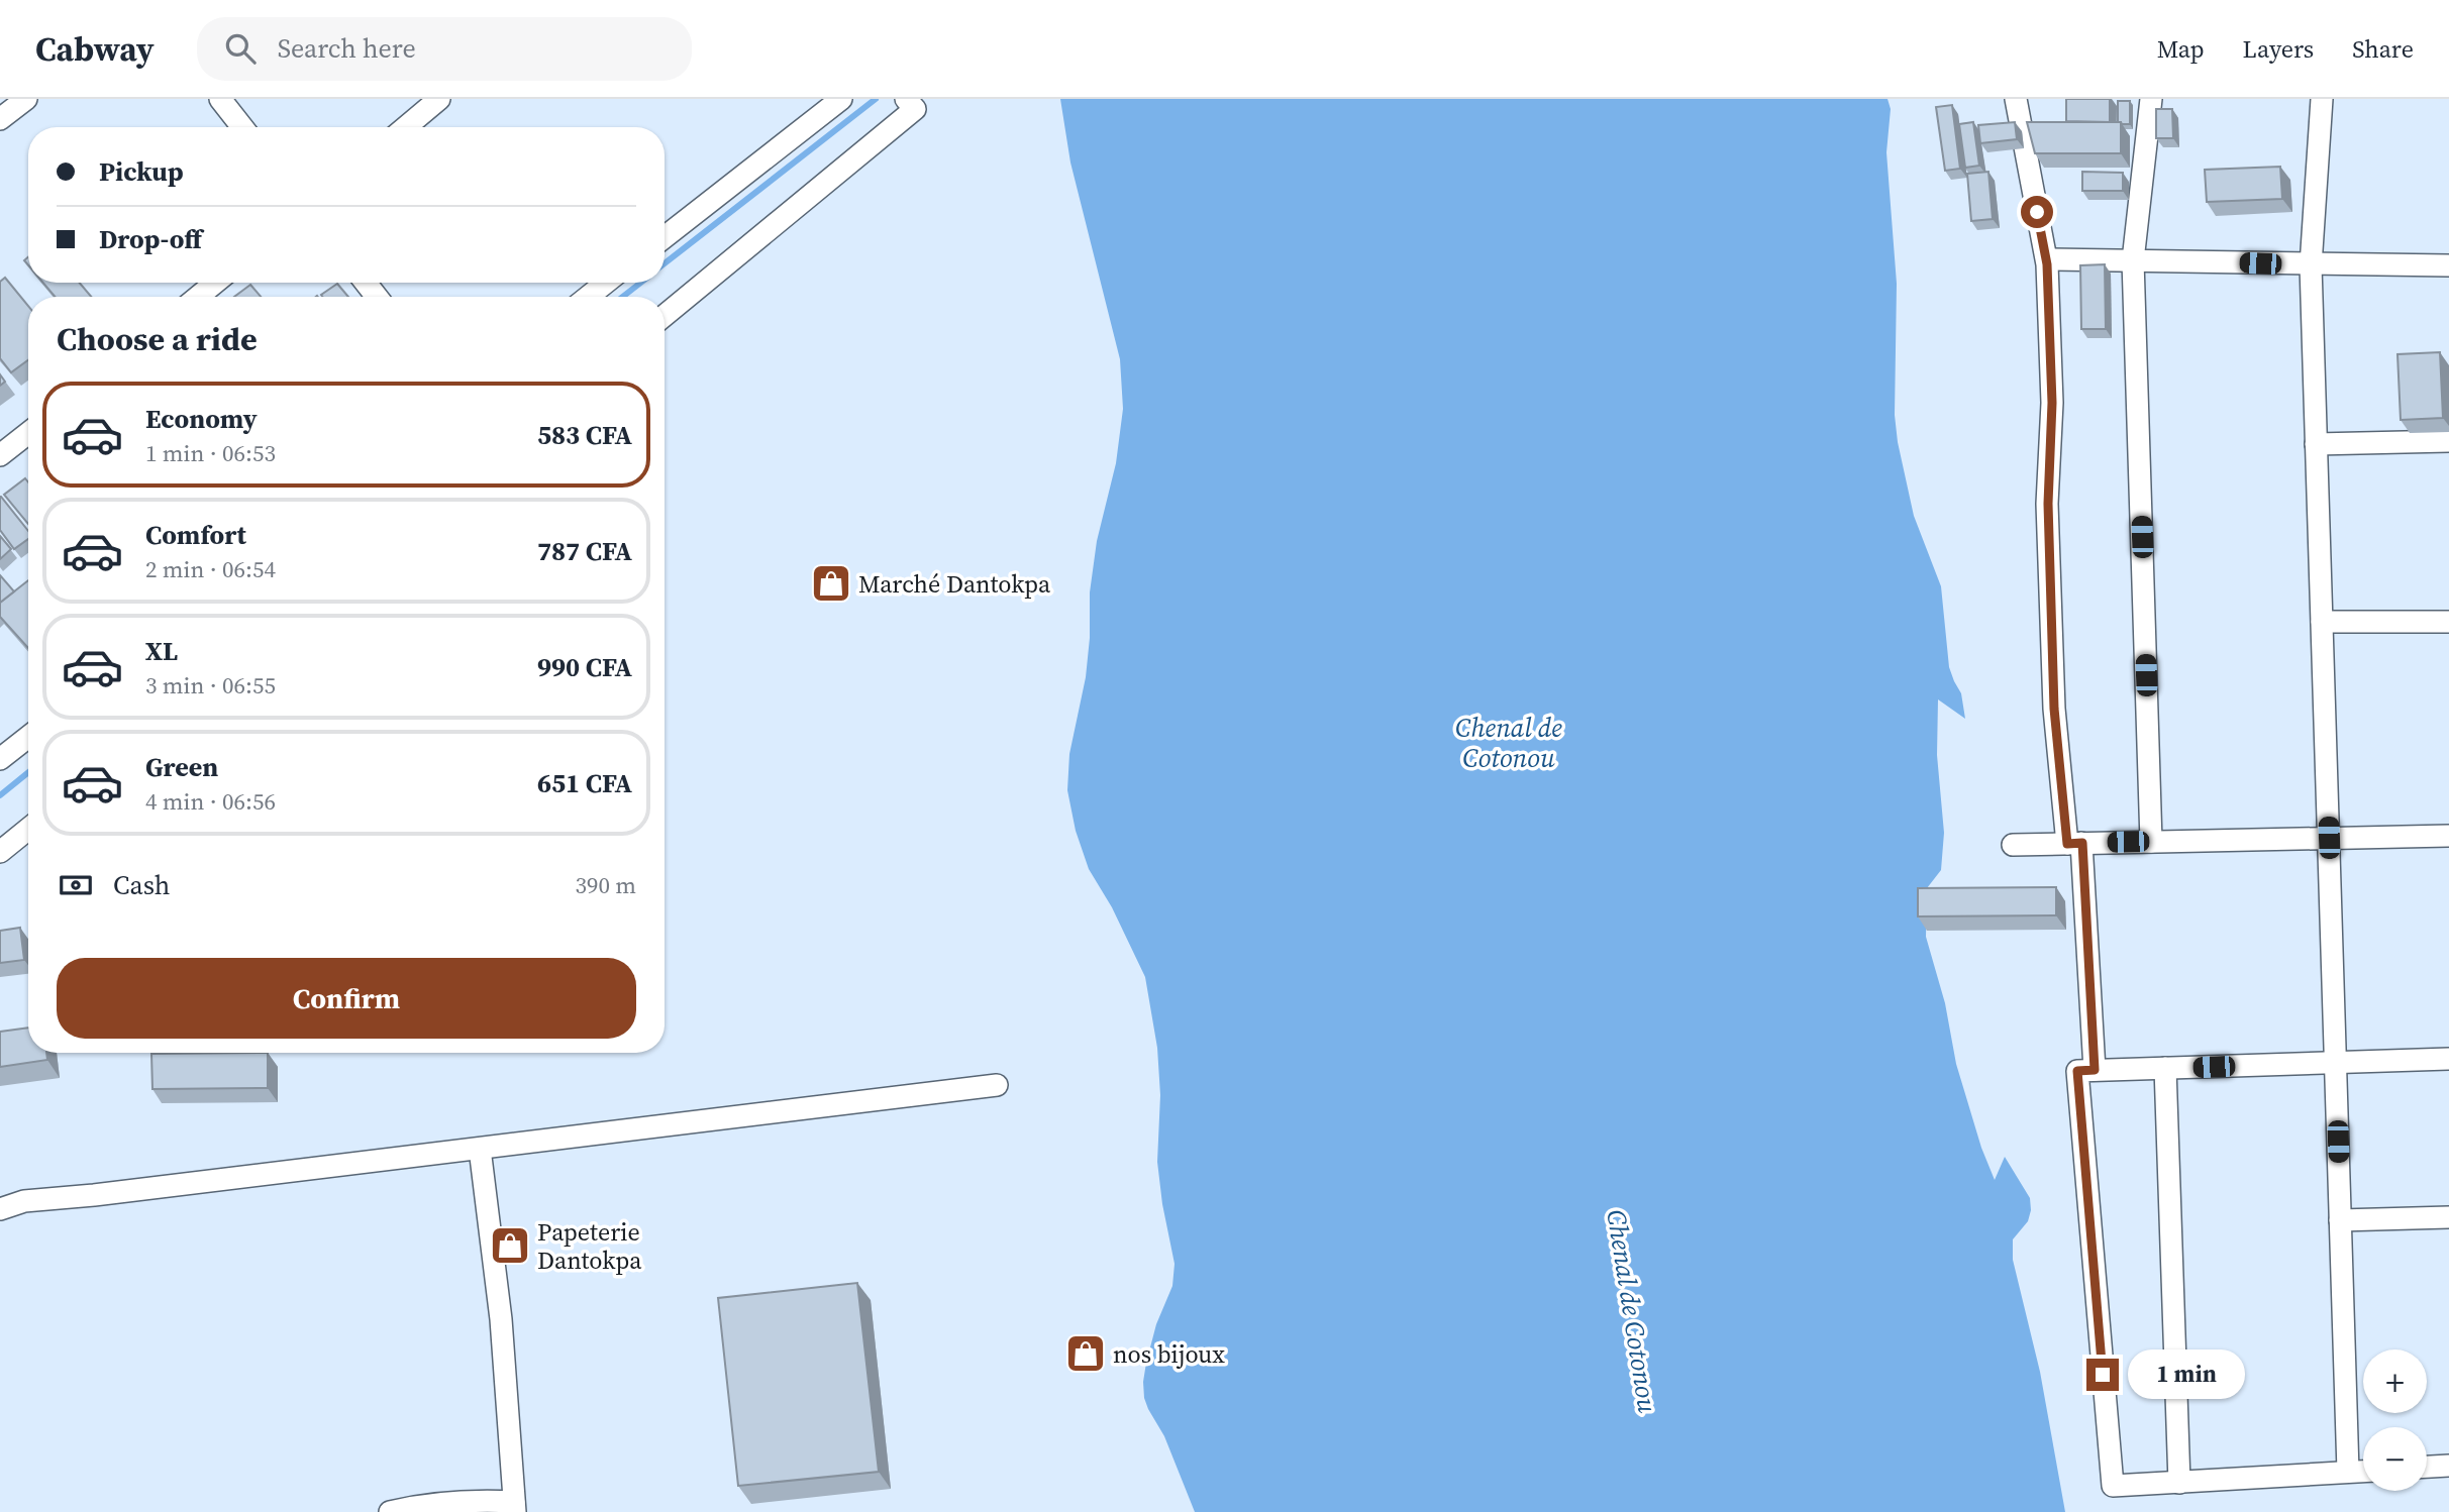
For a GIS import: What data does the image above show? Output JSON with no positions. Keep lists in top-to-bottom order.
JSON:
{
  "water": ["Chenal de Cotonou"],
  "places": {
    "shop": ["Marché Dantokpa", "Papeterie Dantokpa", "nos bijoux"]
  },
  "page": {
    "header": "Cabway",
    "search": "Search here",
    "nav": ["Map", "Layers", "Share"],
    "banner": ["Pickup", "Drop-off"],
    "heading": "Choose a ride",
    "list": [
      {
        "name": "Economy",
        "note": "1 min · 06:53",
        "value": "583 CFA"
      },
      {
        "name": "Comfort",
        "note": "2 min · 06:54",
        "value": "787 CFA"
      },
      {
        "name": "XL",
        "note": "3 min · 06:55",
        "value": "990 CFA"
      },
      {
        "name": "Green",
        "note": "4 min · 06:56",
        "value": "651 CFA"
      }
    ],
    "pay": ["Cash", "390 m"],
    "buttons": "Confirm",
    "map_buttons": ["+", "−"],
    "bubble": "1 min"
  }
}
